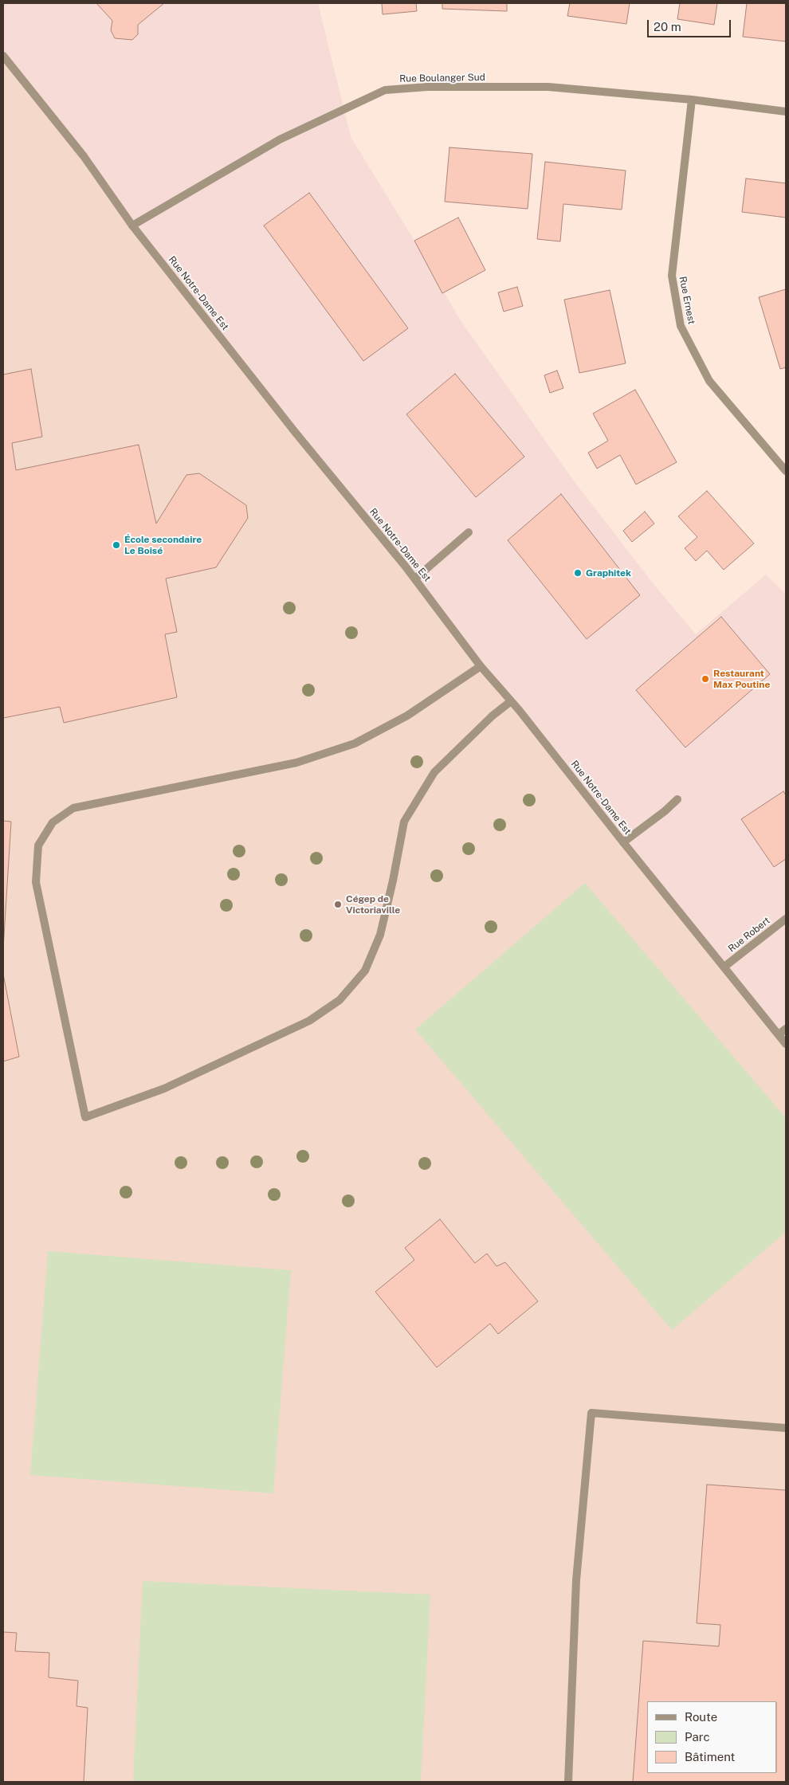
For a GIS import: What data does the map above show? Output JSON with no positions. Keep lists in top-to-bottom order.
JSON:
{
  "streets": {
    "street": [
      "Rue Boulanger Sud",
      "Rue Notre-Dame Est",
      "Rue Ernest",
      "Rue Robert"
    ]
  },
  "crossings": [
    ["Rue Boulanger Sud", "Rue Notre-Dame Est"],
    ["Rue Boulanger Sud", "Rue Ernest"],
    ["Rue Notre-Dame Est", "Rue Robert"]
  ],
  "places": [
    "École secondaire Le Boisé",
    "Graphitek",
    "Restaurant Max Poutine",
    "Cégep de Victoriaville"
  ],
  "legend": ["Route", "Parc", "Bâtiment"],
  "scale_bar": "20 m"
}
